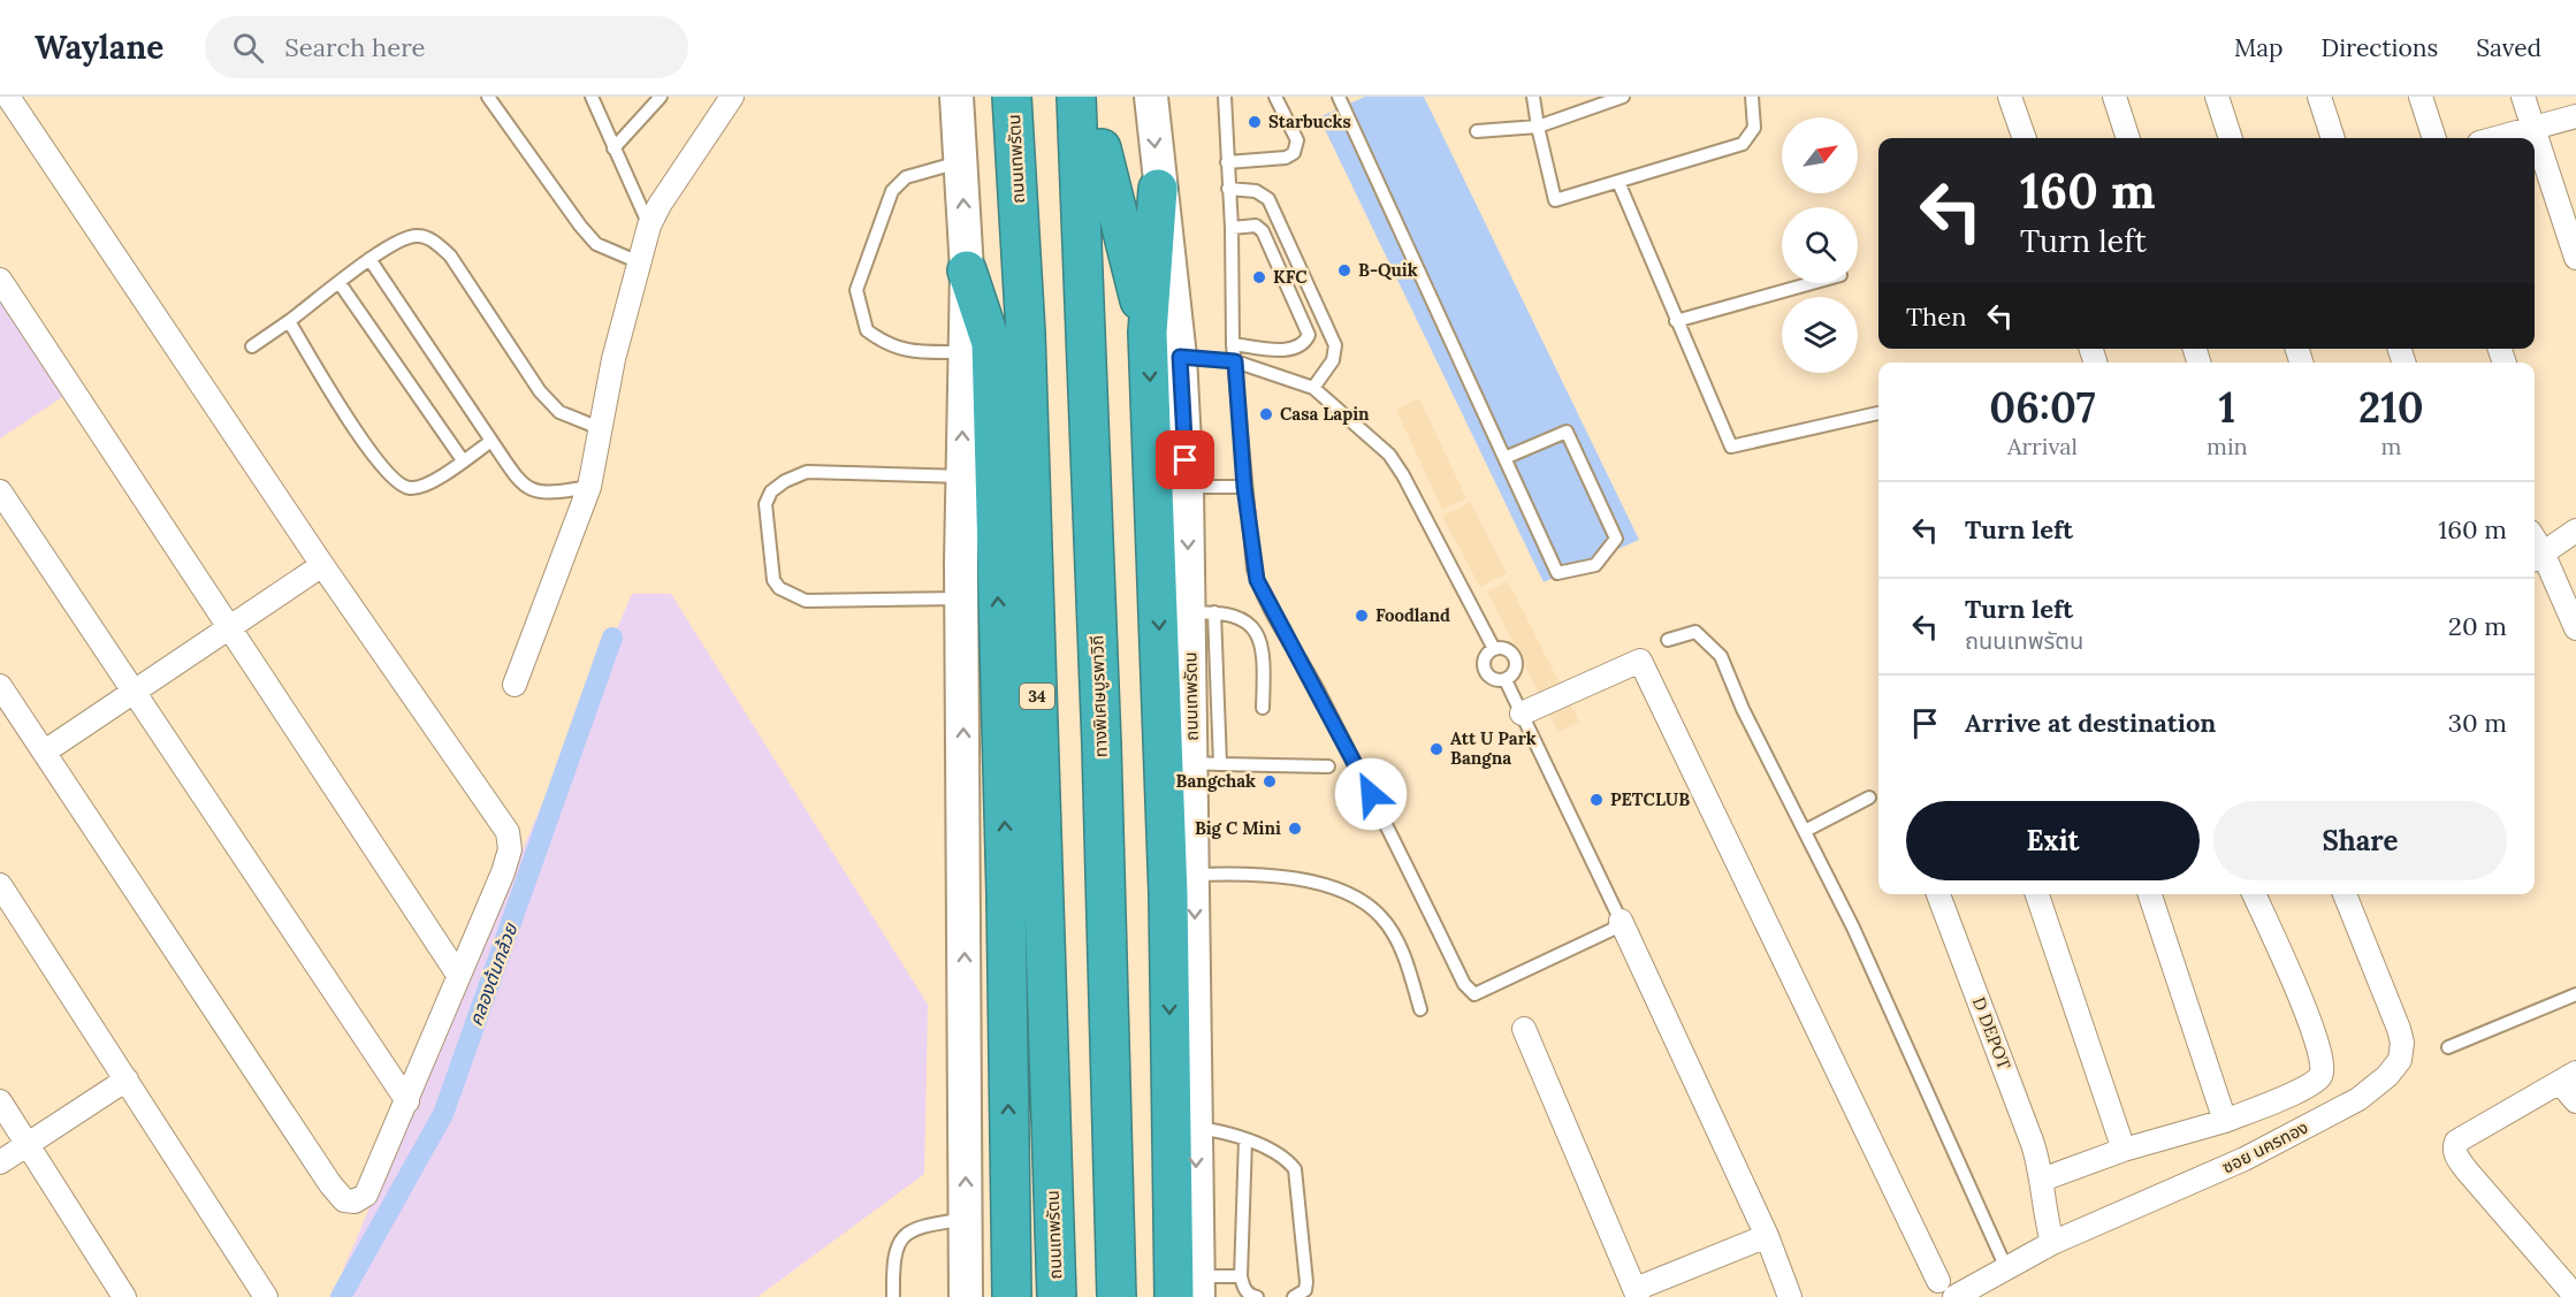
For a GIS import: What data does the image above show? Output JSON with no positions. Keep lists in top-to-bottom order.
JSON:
{
  "streets": {
    "highway": ["ถนนเทพรัตน", "34", "ทางพิเศษบูรพาวิถี"],
    "street": ["D DEPOT", "ซอย นครทอง"]
  },
  "crossings": [
    ["D DEPOT", "ซอย นครทอง"]
  ],
  "water": ["คลองต้นกล้วย"],
  "places": [
    "Starbucks",
    "B-Quik",
    "KFC",
    "Casa Lapin",
    "Foodland",
    "Att U Park Bangna",
    "Bangchak",
    "PETCLUB",
    "Big C Mini"
  ],
  "north": "top right",
  "page": {
    "header": "Waylane",
    "search": "Search here",
    "nav": ["Map", "Directions", "Saved"],
    "turn": ["160 m", "Turn left"],
    "then": "Then",
    "eta": [
      "06:07",
      "Arrival",
      "1",
      "min",
      "210",
      "m"
    ],
    "list": [
      {
        "name": "Turn left",
        "value": "160 m"
      },
      {
        "name": "Turn left",
        "note": "ถนนเทพรัตน",
        "value": "20 m"
      },
      {
        "name": "Arrive at destination",
        "value": "30 m"
      }
    ],
    "buttons": ["Exit", "Share"]
  }
}
